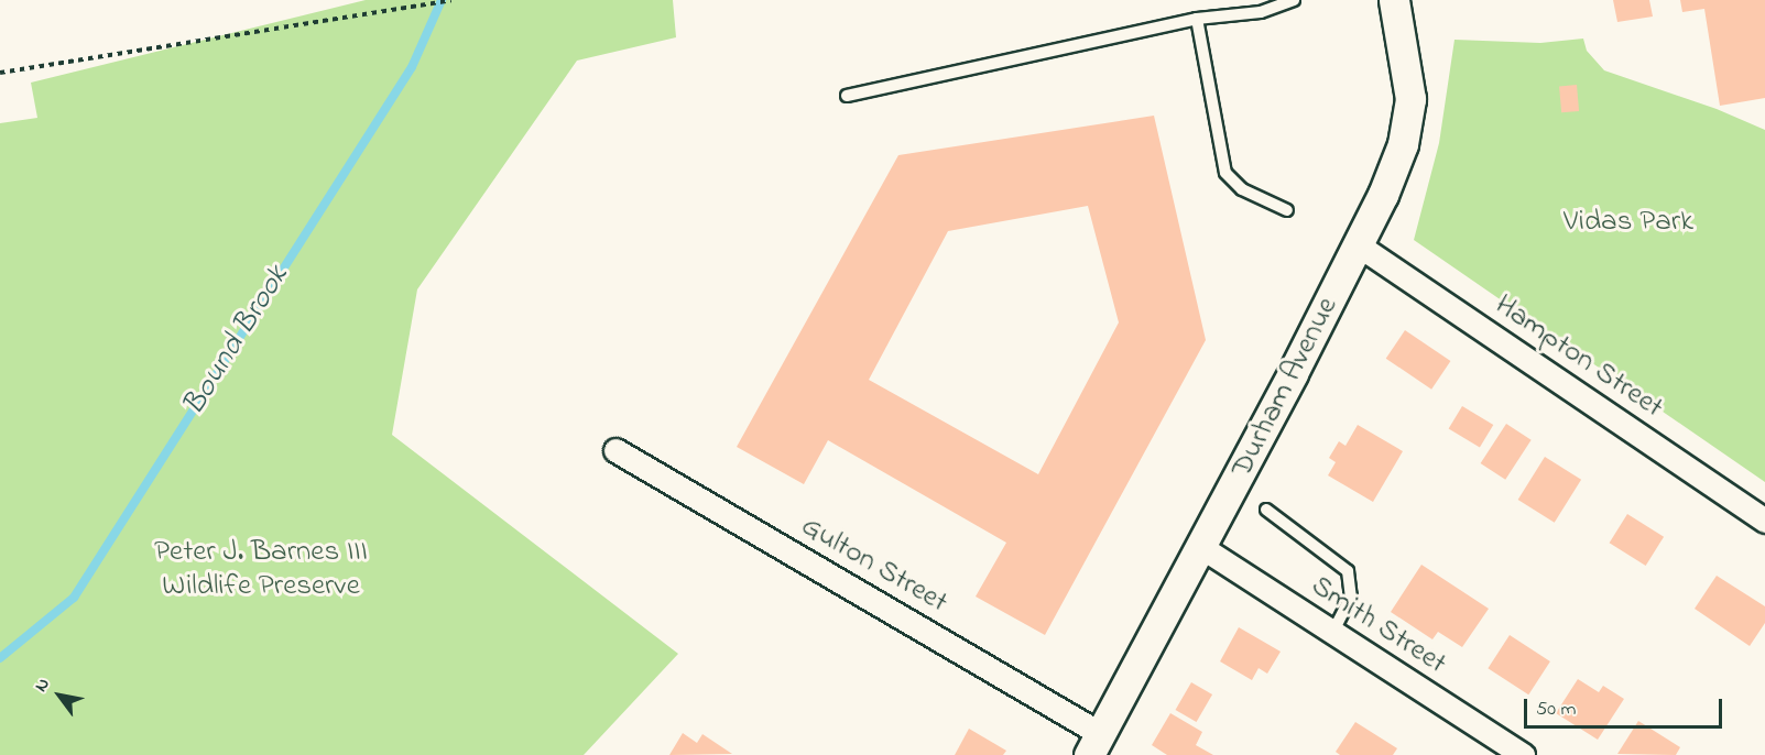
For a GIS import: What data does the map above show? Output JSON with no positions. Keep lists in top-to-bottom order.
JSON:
{
  "streets": {
    "street": [
      "Hampton Street",
      "Durham Avenue",
      "Gulton Street",
      "Smith Street"
    ]
  },
  "crossings": [
    ["Hampton Street", "Durham Avenue"],
    ["Durham Avenue", "Gulton Street"],
    ["Durham Avenue", "Smith Street"]
  ],
  "water": ["Bound Brook"],
  "parks": ["Vidas Park", "Peter J. Barnes III Wildlife Preserve"],
  "scale_bar": "50 m",
  "north": "top left"
}
